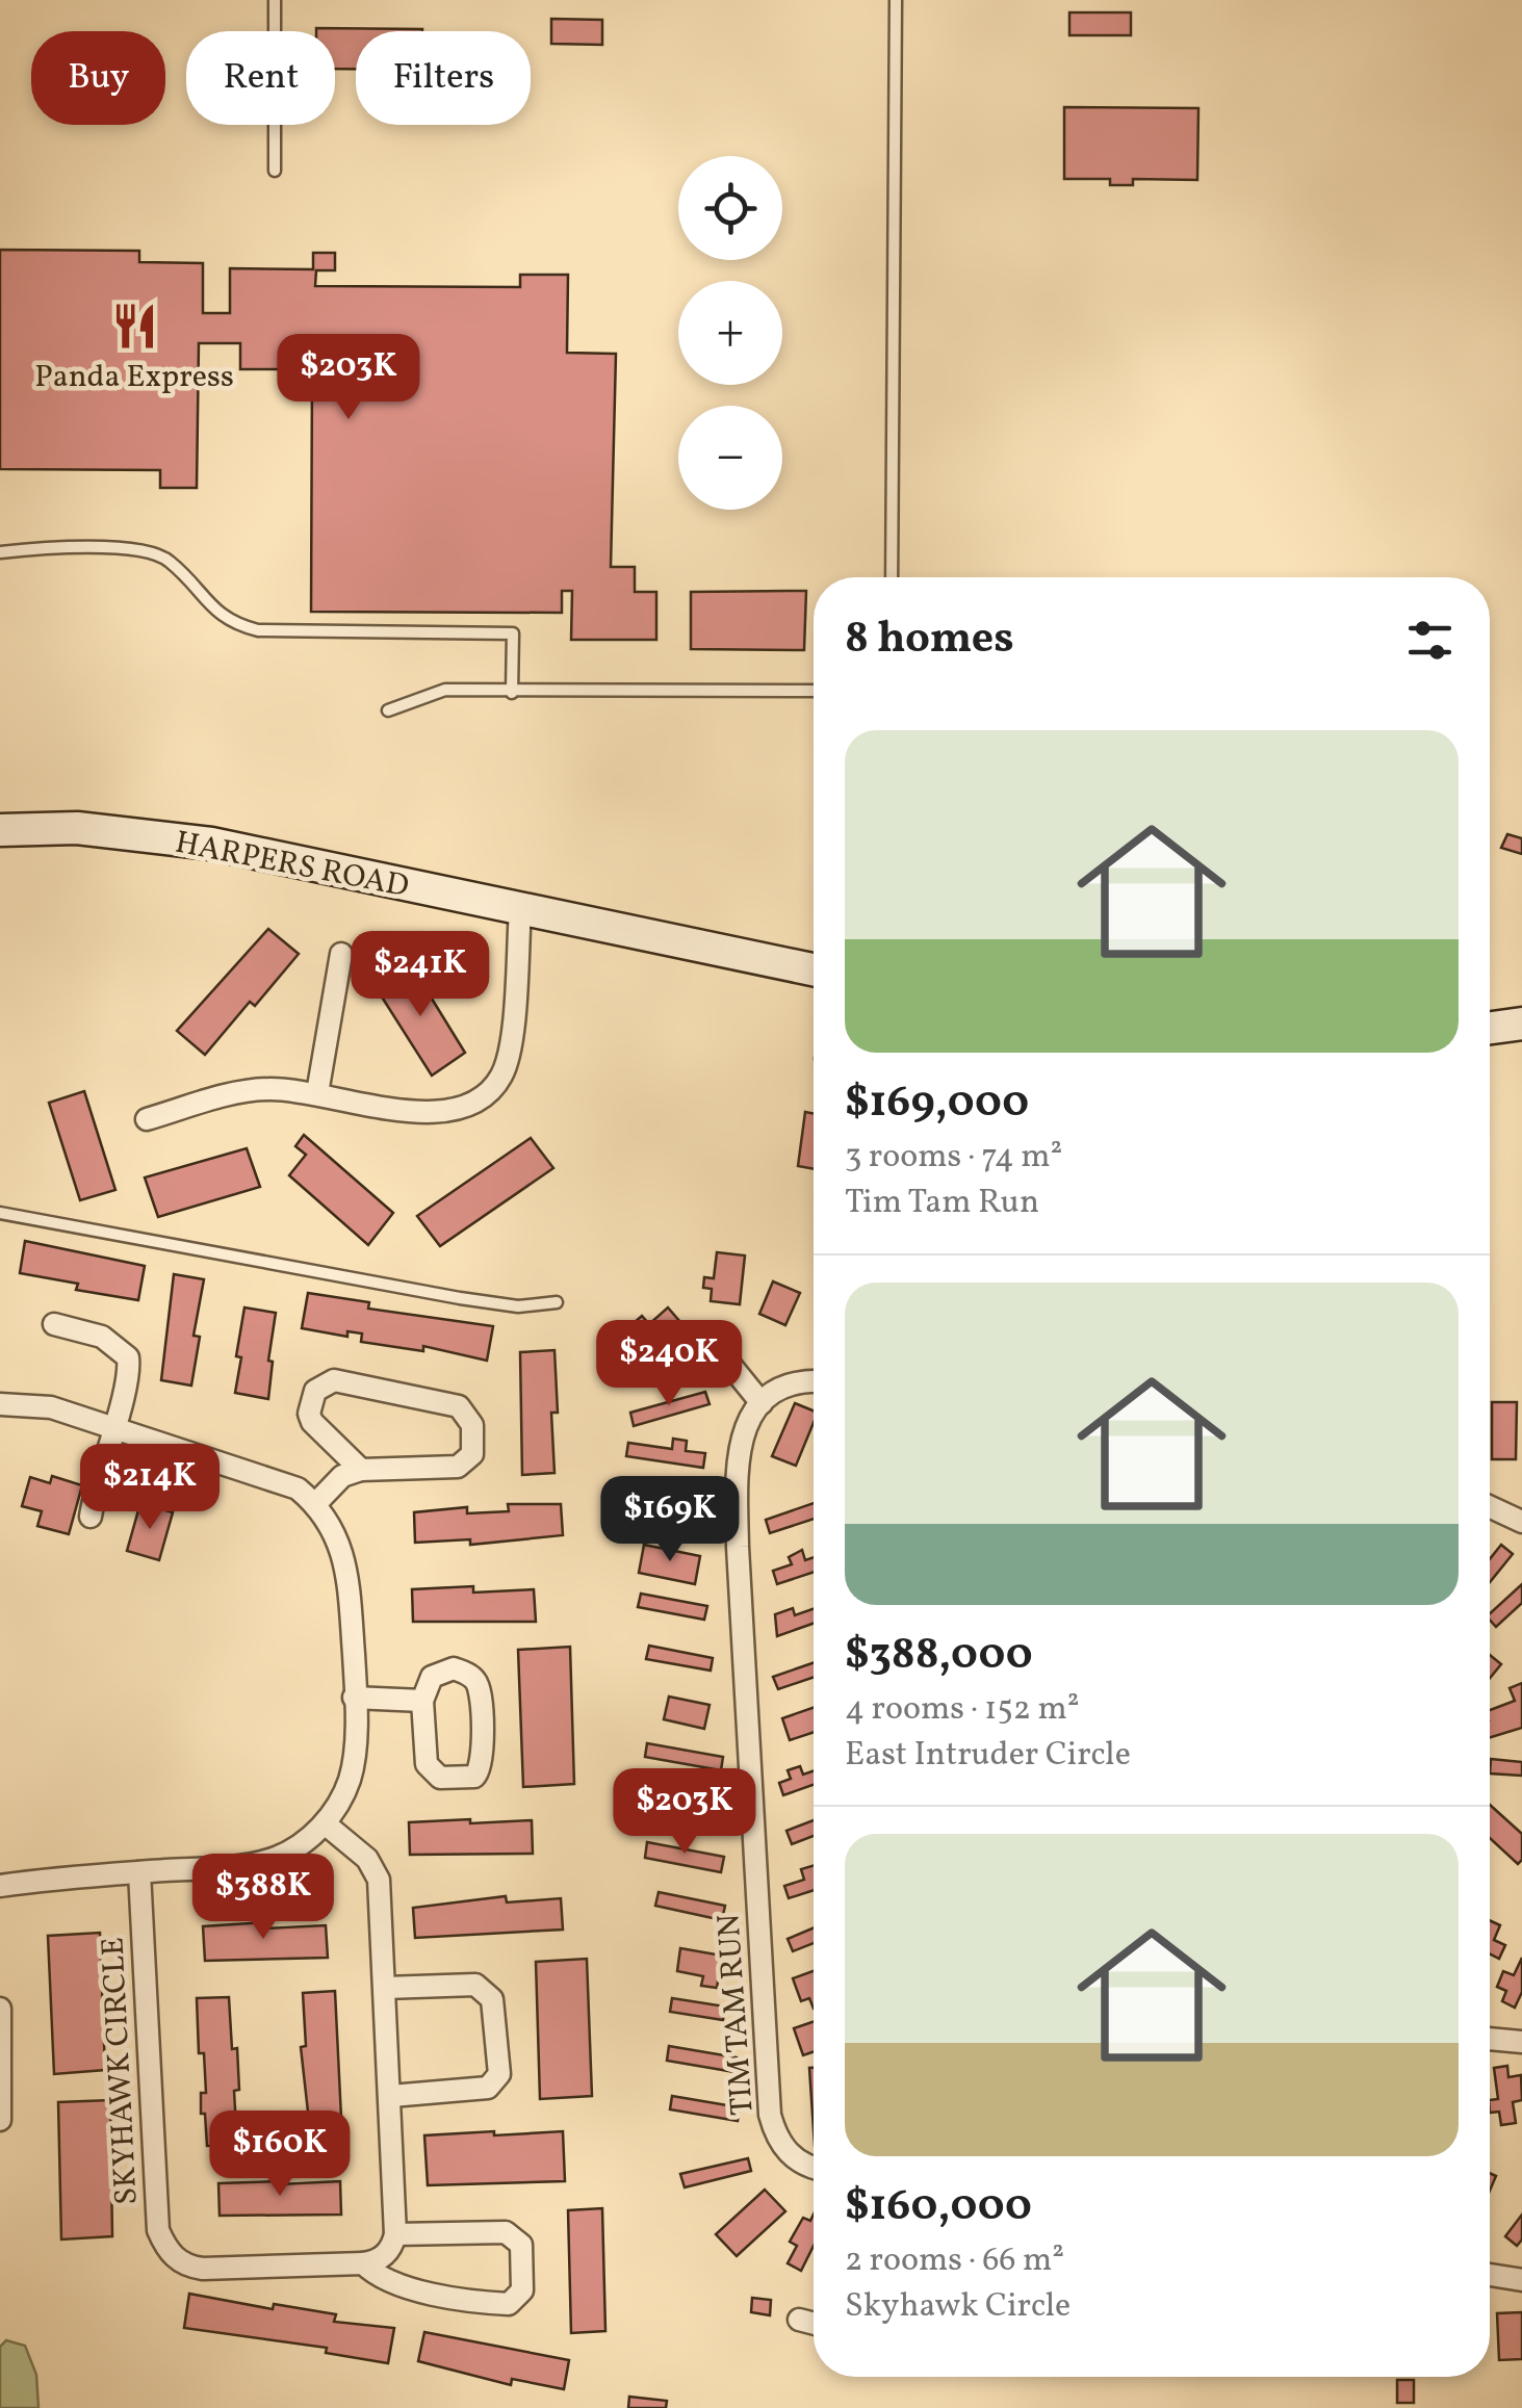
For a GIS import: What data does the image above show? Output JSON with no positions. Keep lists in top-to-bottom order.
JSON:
{
  "streets": {
    "street": ["HARPERS ROAD", "TIM TAM RUN", "SKYHAWK CIRCLE"]
  },
  "places": {
    "restaurant": ["Panda Express"]
  },
  "page": {
    "chip": ["Buy", "Rent", "Filters"],
    "map_buttons": ["+", "−"],
    "price": [
      "$203K",
      "$241K",
      "$240K",
      "$214K",
      "$169K",
      "$203K",
      "$388K",
      "$160K"
    ],
    "heading": "8 homes",
    "list": [
      {
        "name": "$169,000",
        "note": "3 rooms · 74 m² · Tim Tam Run"
      },
      {
        "name": "$388,000",
        "note": "4 rooms · 152 m² · East Intruder Circle"
      },
      {
        "name": "$160,000",
        "note": "2 rooms · 66 m² · Skyhawk Circle"
      }
    ]
  }
}
